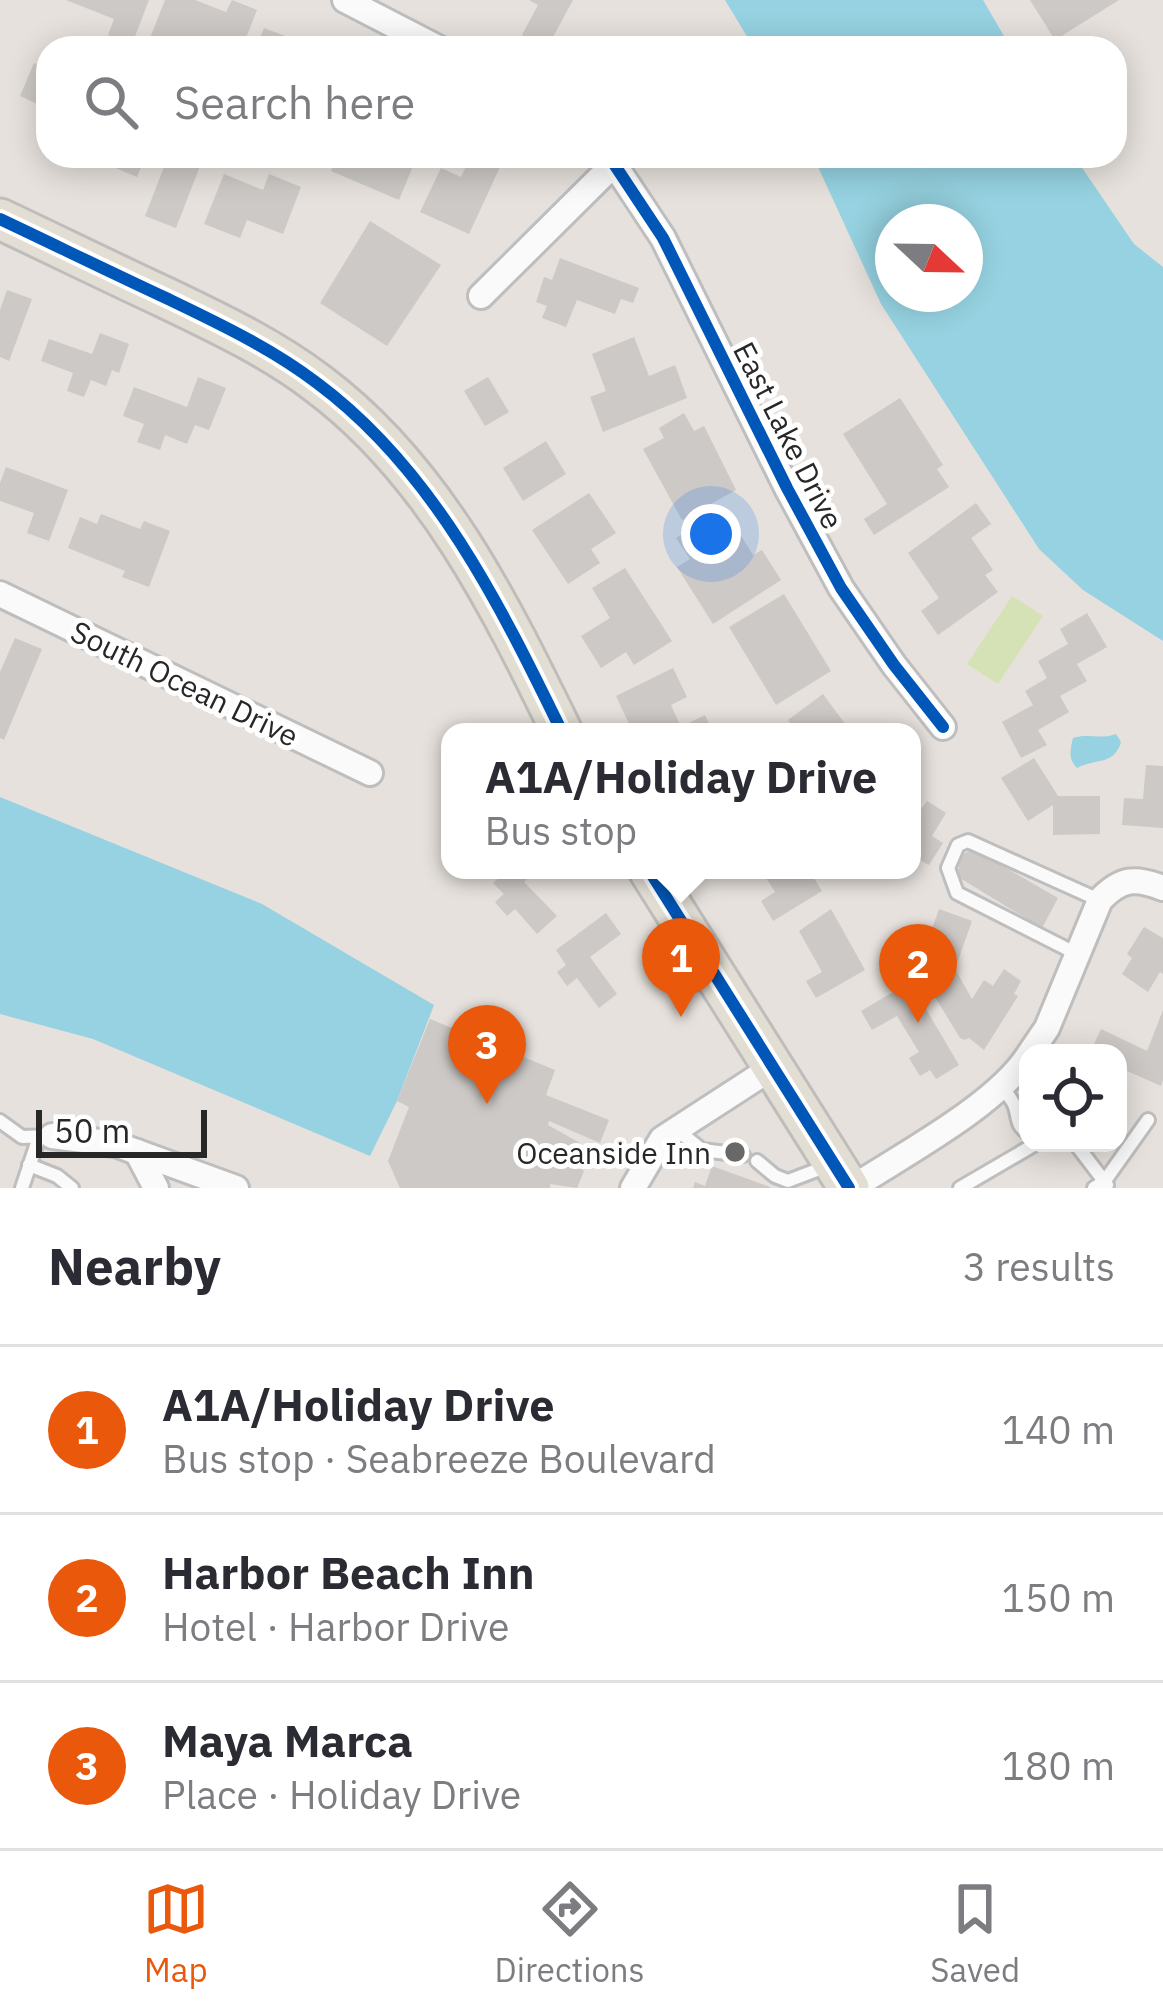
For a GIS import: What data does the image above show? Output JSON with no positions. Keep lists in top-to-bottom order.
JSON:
{
  "streets": {
    "street": ["East Lake Drive", "South Ocean Drive"]
  },
  "places": ["Oceanside Inn"],
  "scale_bar": "50 m",
  "north": "right",
  "page": {
    "search": "Search here",
    "popup": ["A1A/Holiday Drive", "Bus stop"],
    "pins": ["1", "2", "3"],
    "scale": "50 m",
    "heading": ["Nearby", "3 results"],
    "list": [
      {
        "mark": "1",
        "name": "A1A/Holiday Drive",
        "note": "Bus stop · Seabreeze Boulevard",
        "value": "140 m"
      },
      {
        "mark": "2",
        "name": "Harbor Beach Inn",
        "note": "Hotel · Harbor Drive",
        "value": "150 m"
      },
      {
        "mark": "3",
        "name": "Maya Marca",
        "note": "Place · Holiday Drive",
        "value": "180 m"
      }
    ],
    "nav": ["Map", "Directions", "Saved"]
  }
}
